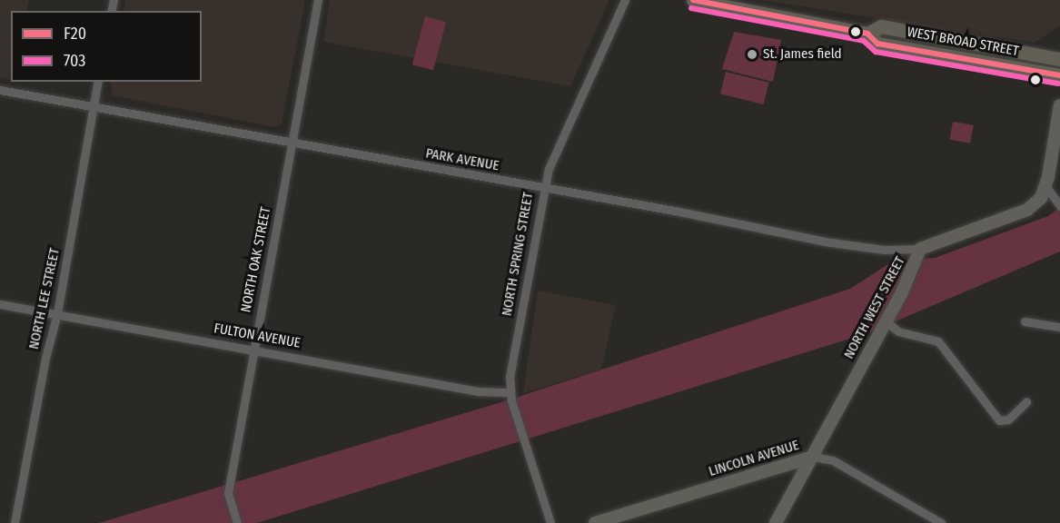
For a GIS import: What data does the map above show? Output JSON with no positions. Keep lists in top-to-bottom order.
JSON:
{
  "streets": {
    "main road": ["WEST BROAD STREET", "NORTH WEST STREET", "LINCOLN AVENUE"],
    "street": [
      "PARK AVENUE",
      "NORTH SPRING STREET",
      "NORTH OAK STREET",
      "NORTH LEE STREET",
      "FULTON AVENUE"
    ]
  },
  "crossings": [
    ["PARK AVENUE", "NORTH SPRING STREET"],
    ["PARK AVENUE", "NORTH OAK STREET"],
    ["PARK AVENUE", "NORTH LEE STREET"],
    ["PARK AVENUE", "NORTH WEST STREET"],
    ["NORTH SPRING STREET", "FULTON AVENUE"],
    ["NORTH OAK STREET", "FULTON AVENUE"],
    ["NORTH LEE STREET", "FULTON AVENUE"],
    ["NORTH WEST STREET", "LINCOLN AVENUE"]
  ],
  "places": ["St. James field"],
  "lines": ["transit line F20", "transit line 703"],
  "legend": ["F20", "703"]
}
